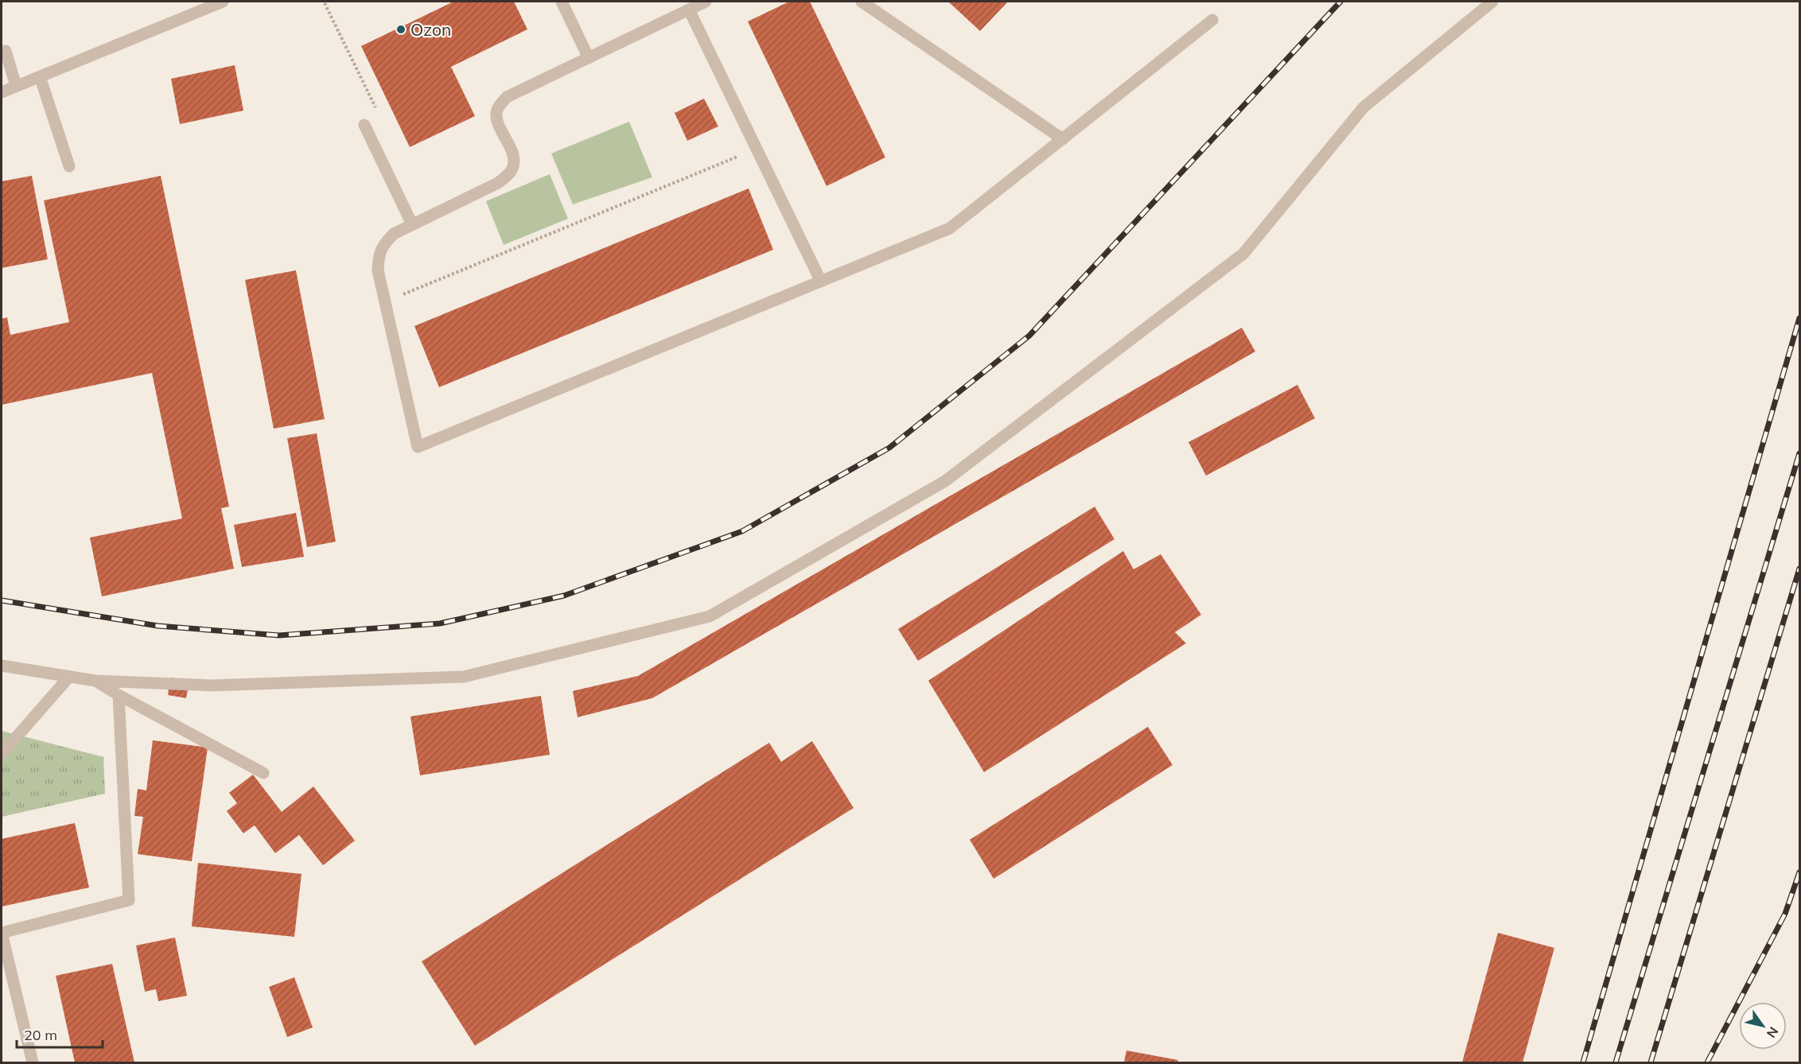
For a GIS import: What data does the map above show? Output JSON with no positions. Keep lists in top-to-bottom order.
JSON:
{
  "places": ["Ozon"],
  "scale_bar": "20 m",
  "north": "bottom right"
}
